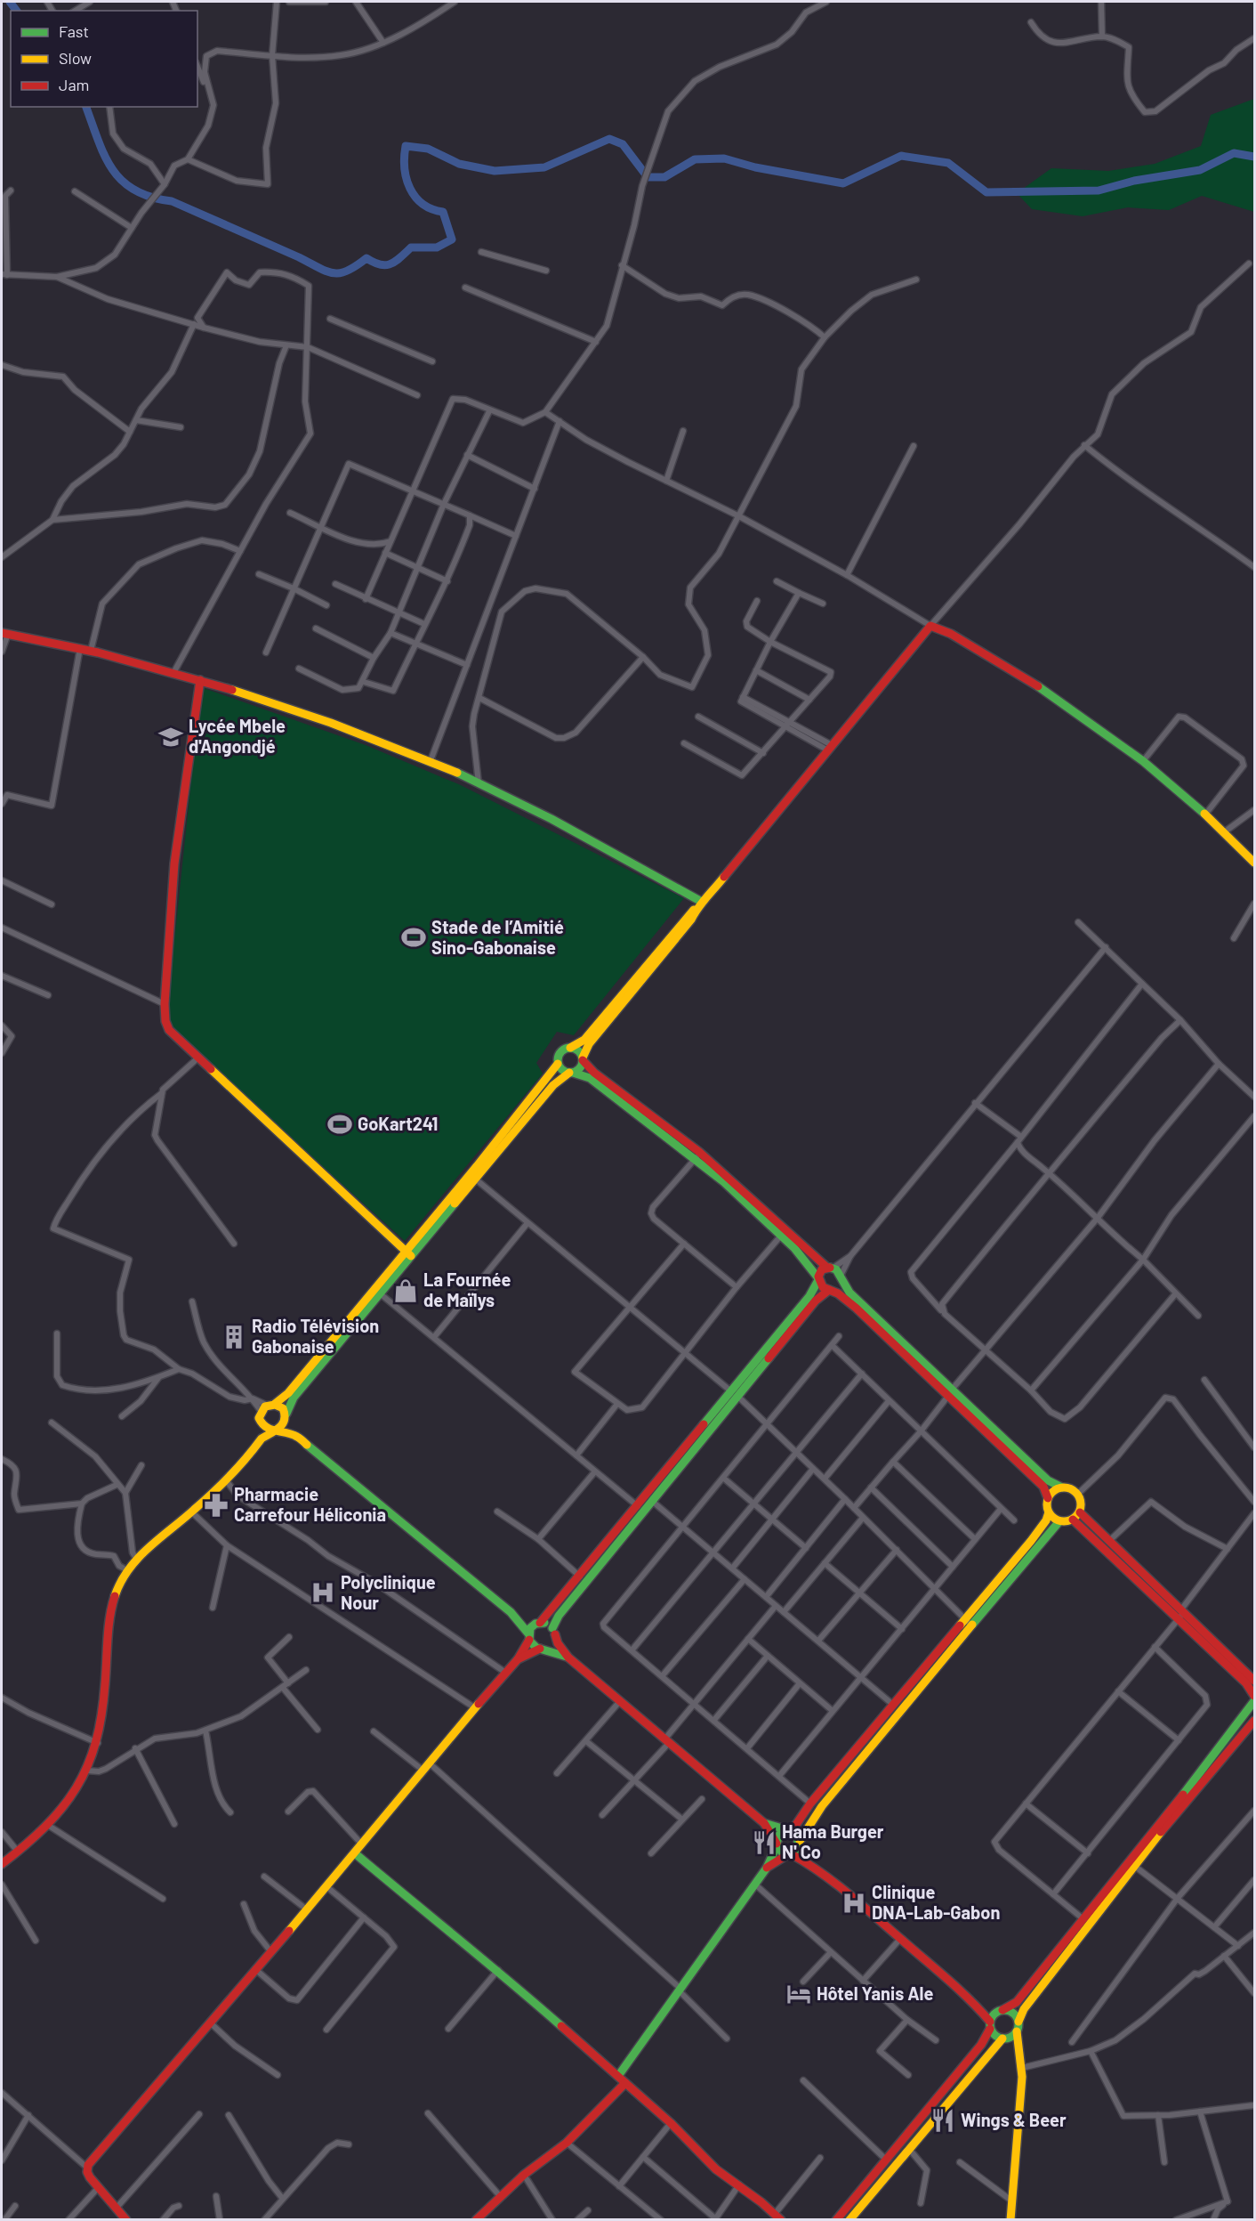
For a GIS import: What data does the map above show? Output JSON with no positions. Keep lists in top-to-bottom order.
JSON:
{
  "places": {
    "school or university": ["Lycée Mbele d'Angondjé"],
    "sports": ["Stade de l’Amitié Sino-Gabonaise", "GoKart241"],
    "shop": ["La Fournée de Maïlys"],
    "building": ["Radio Télévision Gabonaise"],
    "pharmacy": ["Pharmacie Carrefour Héliconia"],
    "hospital": ["Polyclinique Nour", "Clinique DNA-Lab-Gabon"],
    "restaurant": ["Hama Burger N' Co", "Wings & Beer"],
    "hotel": ["Hôtel Yanis Ale"]
  },
  "legend": ["Fast", "Slow", "Jam"]
}
